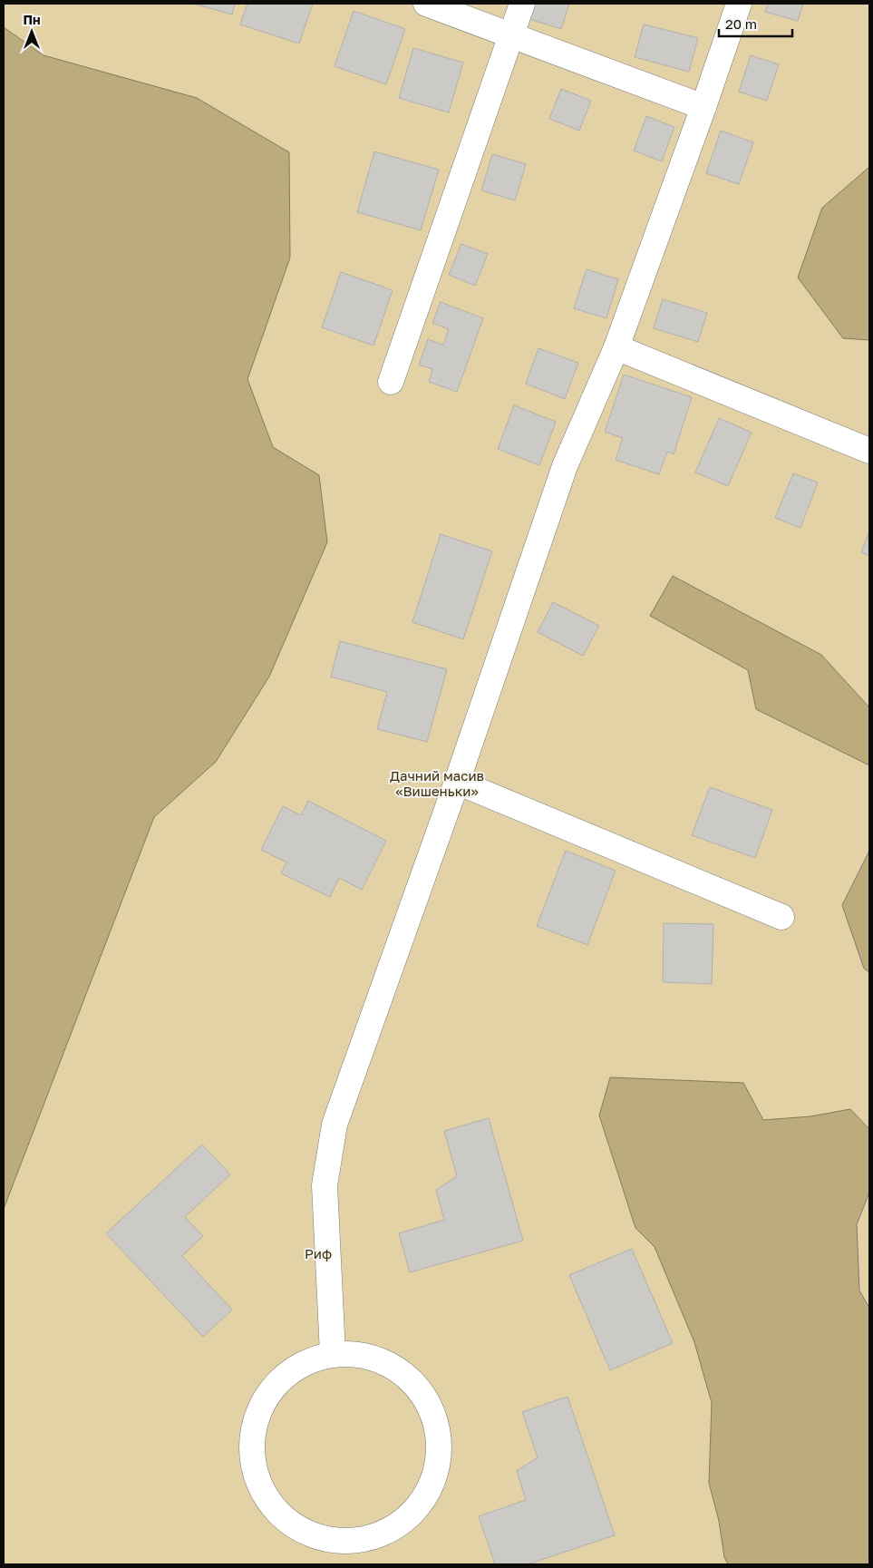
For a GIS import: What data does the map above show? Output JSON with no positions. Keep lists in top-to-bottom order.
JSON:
{
  "parks": ["Дачний масив «Вишеньки»", "Риф"],
  "scale_bar": "20 m",
  "north": "top"
}
